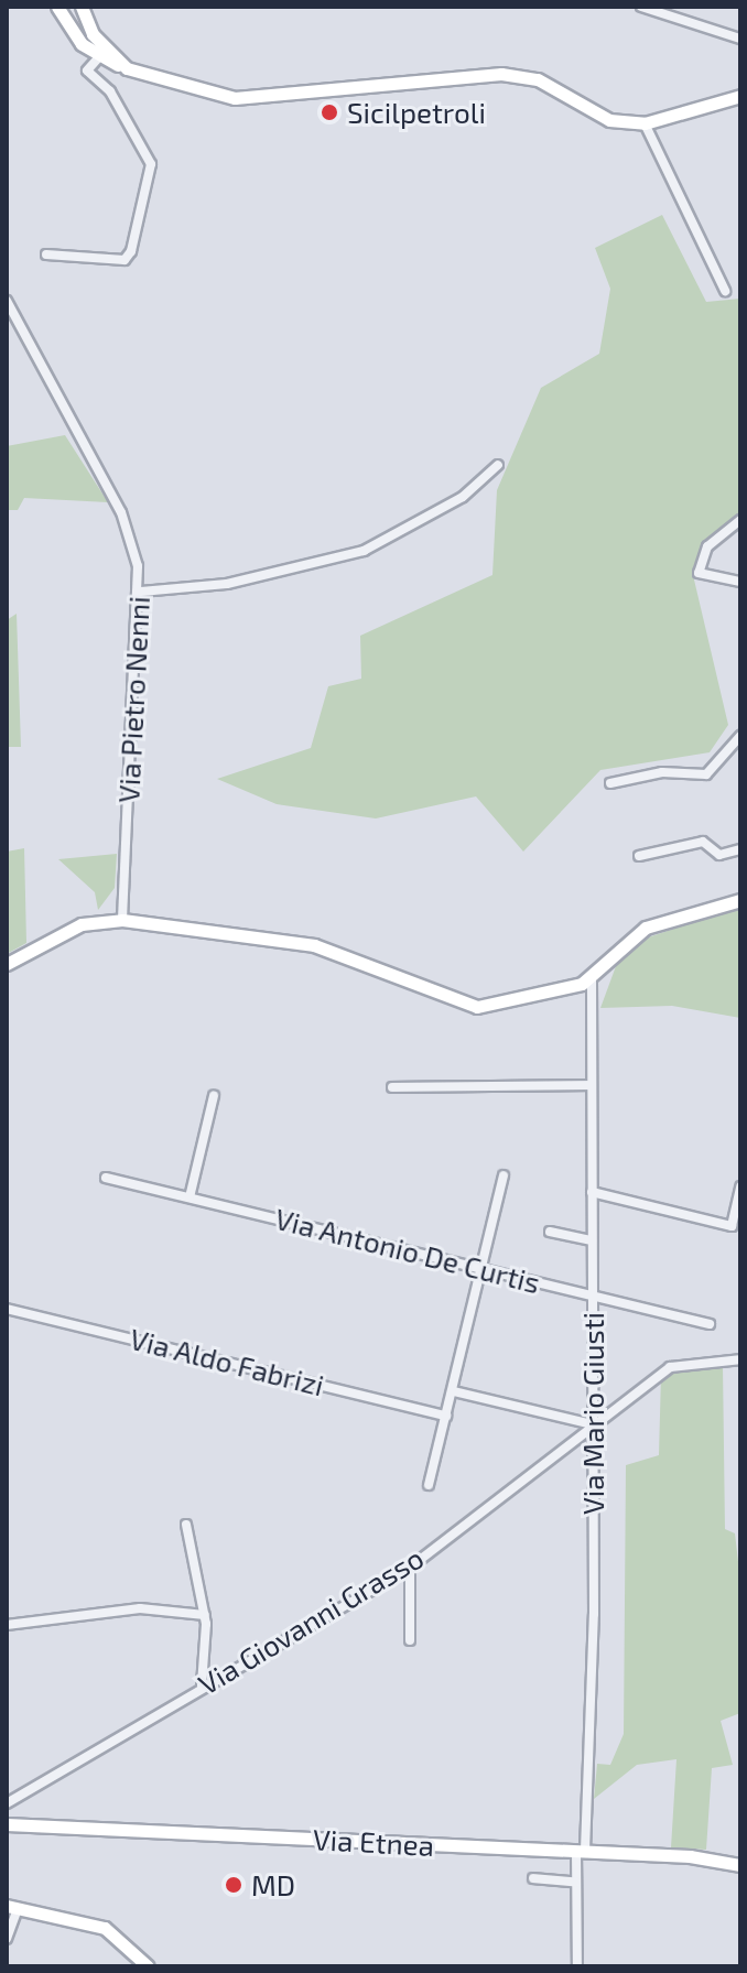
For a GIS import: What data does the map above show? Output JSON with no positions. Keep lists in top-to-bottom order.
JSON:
{
  "streets": {
    "main road": ["Via Etnea"],
    "street": [
      "Via Pietro Nenni",
      "Via Antonio De Curtis",
      "Via Aldo Fabrizi",
      "Via Mario Giusti",
      "Via Giovanni Grasso"
    ]
  },
  "crossings": [
    ["Via Antonio De Curtis", "Via Mario Giusti"],
    ["Via Mario Giusti", "Via Giovanni Grasso"],
    ["Via Mario Giusti", "Via Etnea"]
  ],
  "places": ["Sicilpetroli", "MD"]
}
